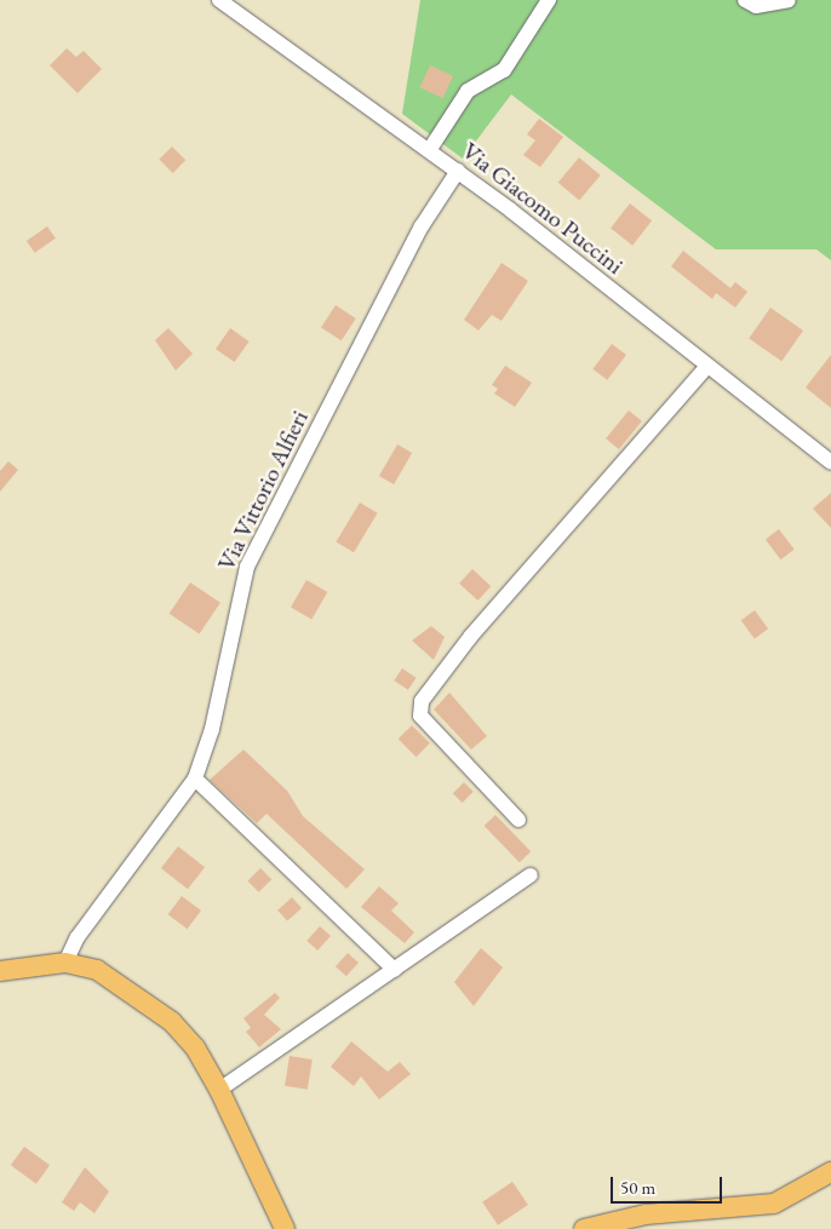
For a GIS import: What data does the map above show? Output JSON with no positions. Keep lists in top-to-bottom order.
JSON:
{
  "streets": {
    "street": ["Via Giacomo Puccini", "Via Vittorio Alfieri"]
  },
  "crossings": [
    ["Via Giacomo Puccini", "Via Vittorio Alfieri"]
  ],
  "scale_bar": "50 m"
}
